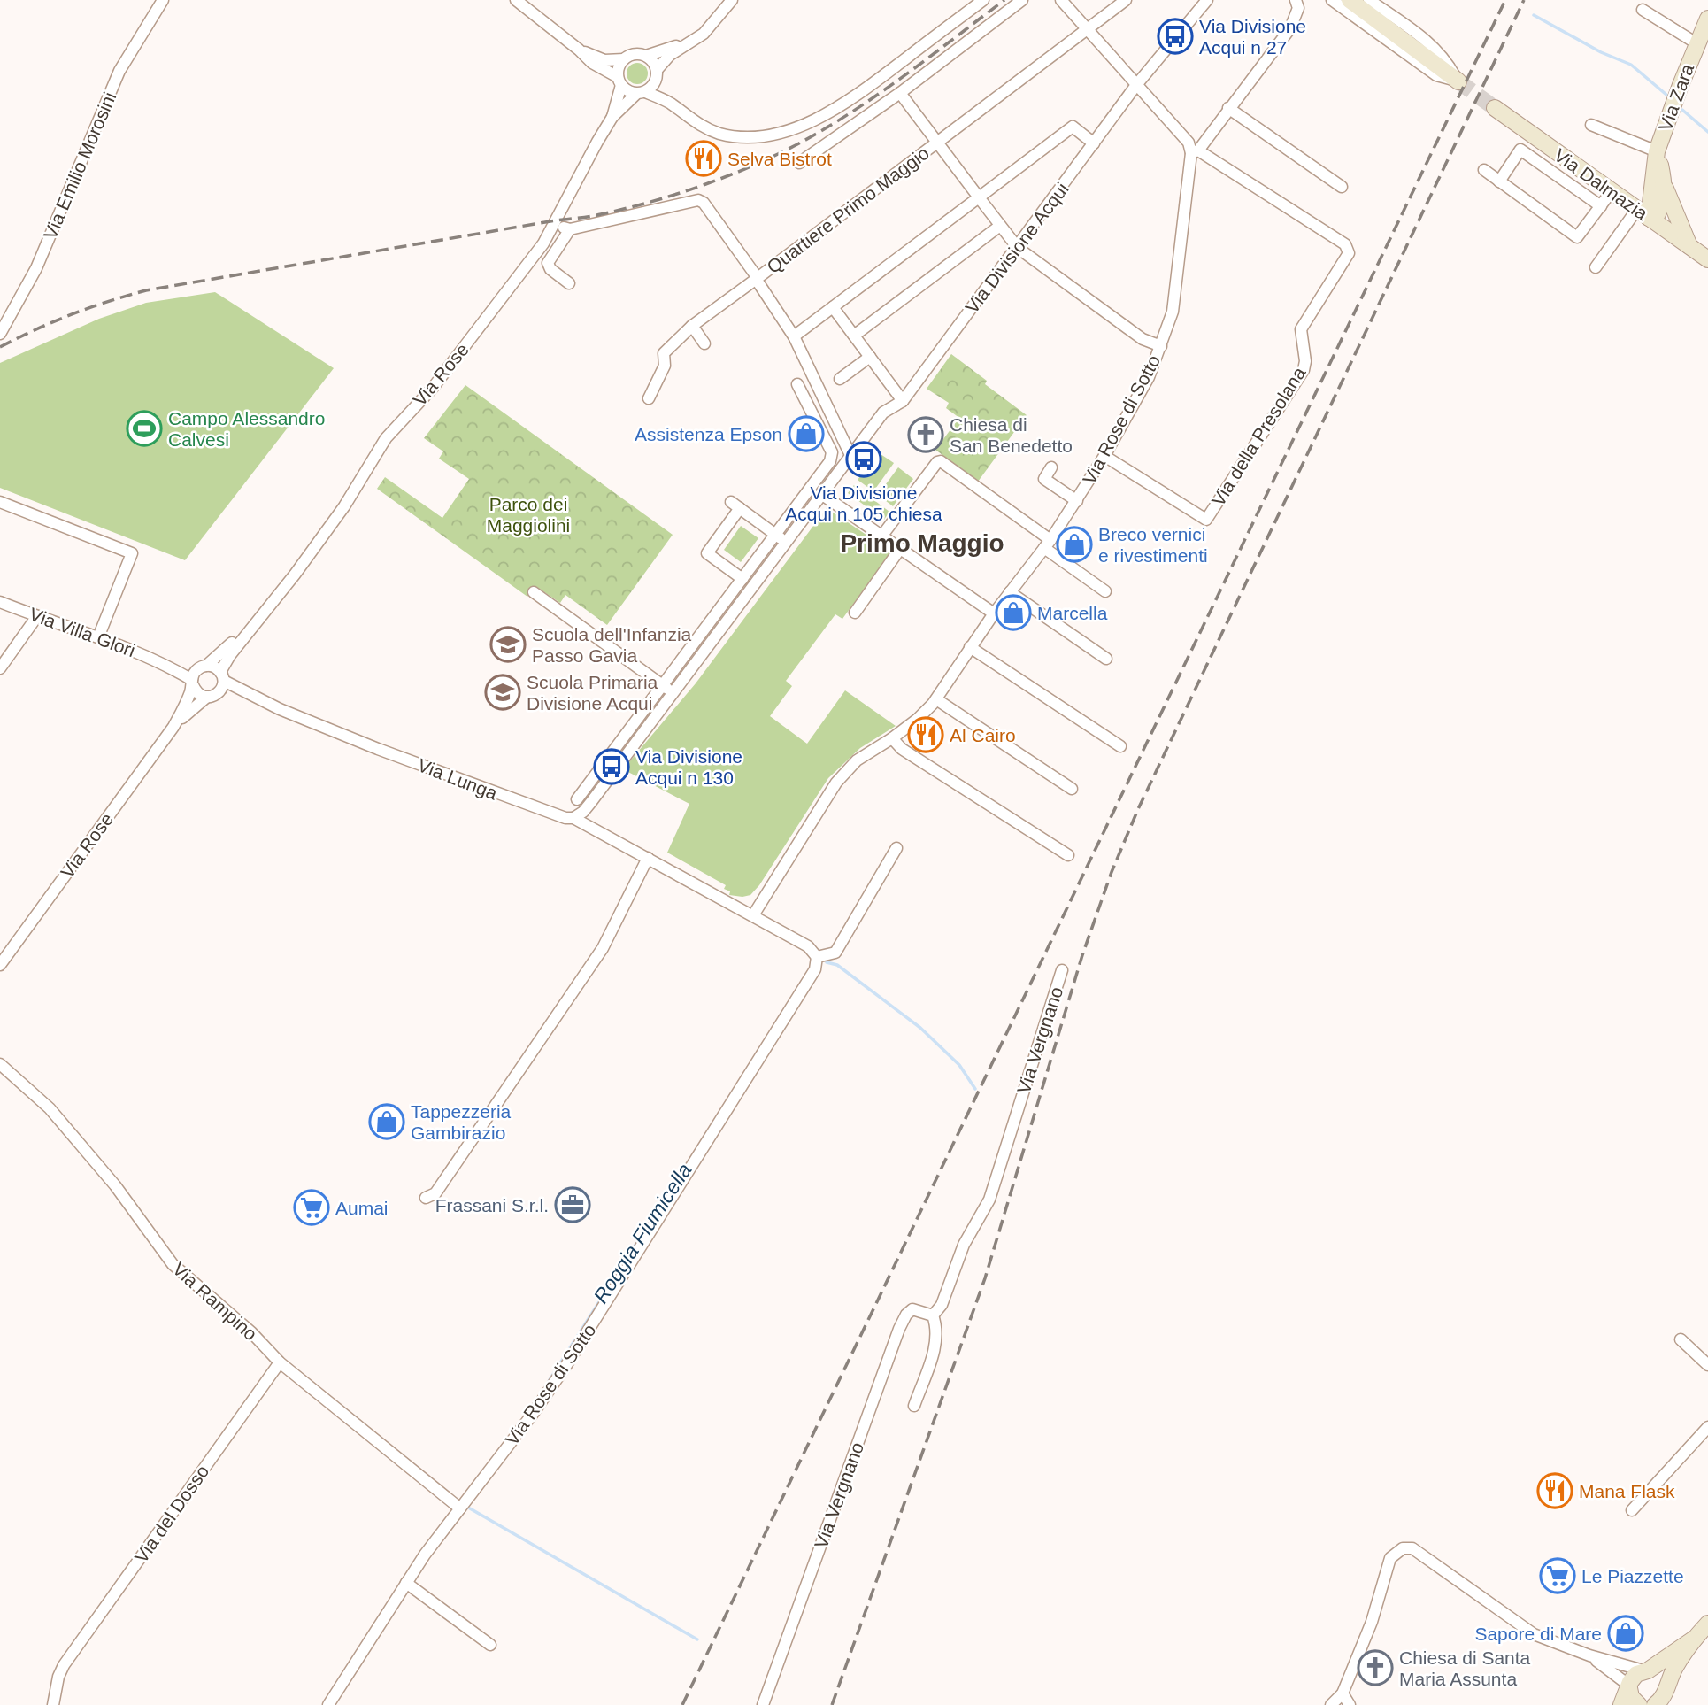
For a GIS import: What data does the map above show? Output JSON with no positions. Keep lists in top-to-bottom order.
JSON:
{
  "streets": {
    "main road": ["Via Zara", "Via Dalmazia"],
    "street": [
      "Via Emilio Morosini",
      "Quartiere Primo Maggio",
      "Via Divisione Acqui",
      "Via Rose",
      "Via Rose di Sotto",
      "Via della Presolana",
      "Via Villa Glori",
      "Via Lunga",
      "Via Vergnano",
      "Via Rampino",
      "Via del Dosso"
    ]
  },
  "crossings": [
    ["Via Zara", "Via Dalmazia"],
    ["Quartiere Primo Maggio", "Via Divisione Acqui"],
    ["Quartiere Primo Maggio", "Via Rose di Sotto"],
    ["Via Divisione Acqui", "Via Lunga"],
    ["Via Rose", "Via Villa Glori"],
    ["Via Rose", "Via Lunga"],
    ["Via Rose di Sotto", "Via della Presolana"],
    ["Via Rose di Sotto", "Via Lunga"],
    ["Via Rose di Sotto", "Via Rampino"],
    ["Via Villa Glori", "Via Lunga"],
    ["Via Rampino", "Via del Dosso"]
  ],
  "districts": ["Primo Maggio"],
  "water": ["Roggia Fiumicella"],
  "parks": ["Parco dei Maggiolini"],
  "places": {
    "bus stop": ["Via Divisione Acqui n 27", "Via Divisione Acqui n 105 chiesa", "Via Divisione Acqui n 130"],
    "restaurant": ["Selva Bistrot", "Al Cairo", "Mana Flask"],
    "sports": ["Campo Alessandro Calvesi"],
    "shop": [
      "Assistenza Epson",
      "Breco vernici e rivestimenti",
      "Marcella",
      "Tappezzeria Gambirazio",
      "Sapore di Mare"
    ],
    "church": ["Chiesa di San Benedetto", "Chiesa di Santa Maria Assunta"],
    "school or university": ["Scuola dell'Infanzia Passo Gavia", "Scuola Primaria Divisione Acqui"],
    "office": ["Frassani S.r.l."],
    "supermarket": ["Aumai", "Le Piazzette"]
  }
}
